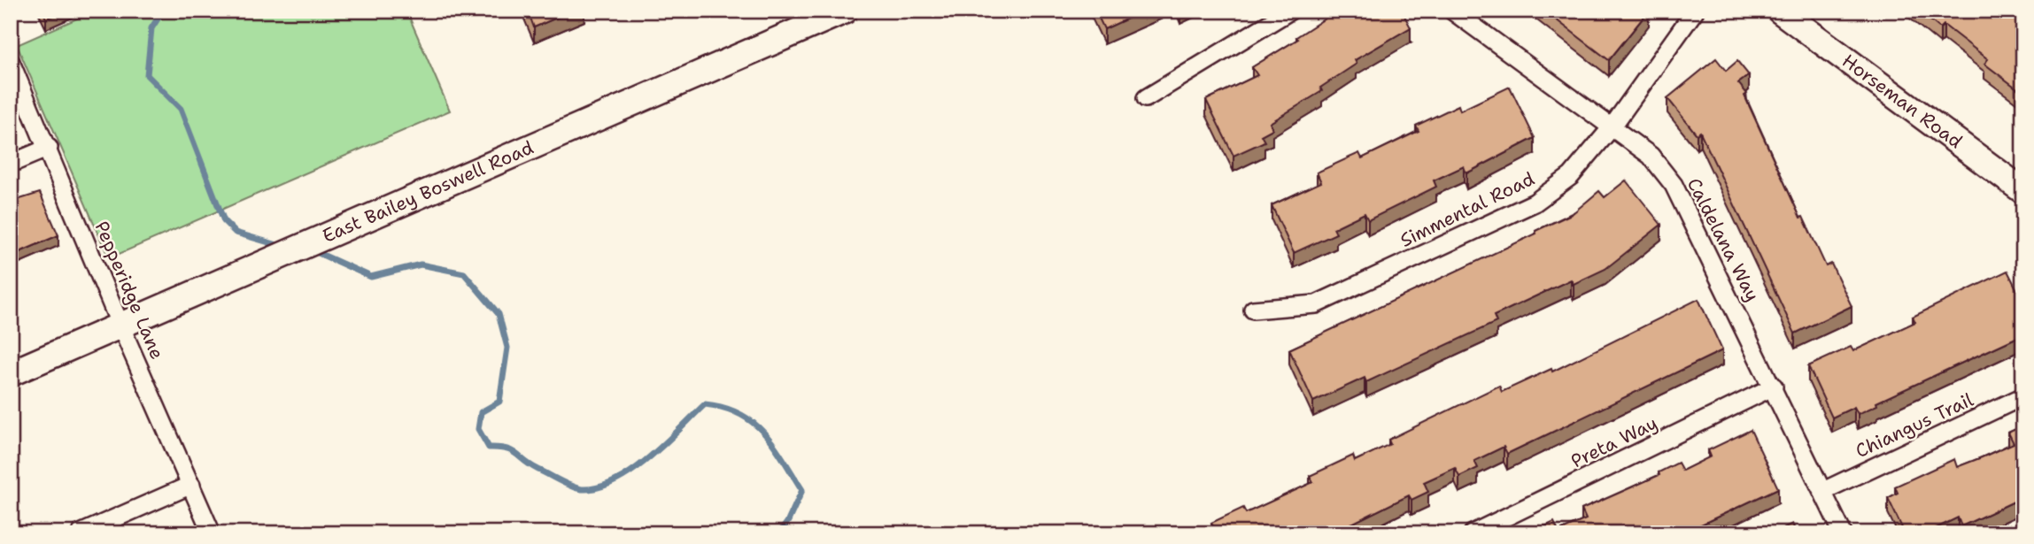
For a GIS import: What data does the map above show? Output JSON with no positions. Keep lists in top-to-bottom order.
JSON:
{
  "streets": {
    "street": [
      "Horseman Road",
      "East Bailey Boswell Road",
      "Simmental Road",
      "Caldelana Way",
      "Pepperidge Lane",
      "Chiangus Trail",
      "Preta Way"
    ]
  },
  "crossings": [
    ["East Bailey Boswell Road", "Pepperidge Lane"],
    ["Simmental Road", "Caldelana Way"],
    ["Caldelana Way", "Chiangus Trail"],
    ["Caldelana Way", "Preta Way"]
  ]
}
